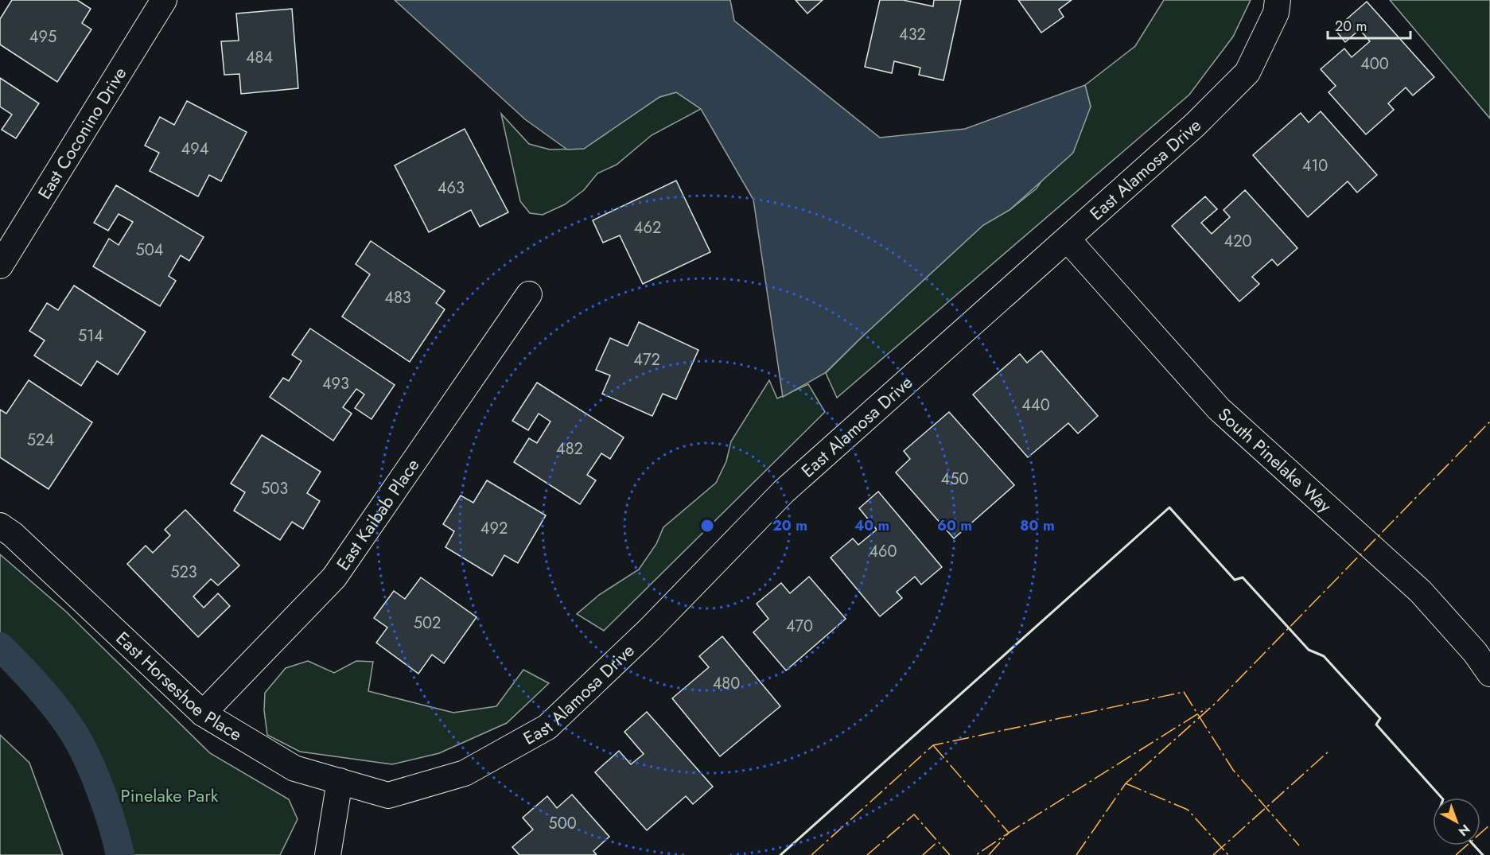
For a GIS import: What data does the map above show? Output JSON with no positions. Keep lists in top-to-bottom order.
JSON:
{
  "streets": {
    "street": [
      "East Coconino Drive",
      "East Alamosa Drive",
      "South Pinelake Way",
      "East Kaibab Place",
      "East Horseshoe Place"
    ]
  },
  "crossings": [
    ["East Alamosa Drive", "South Pinelake Way"],
    ["East Alamosa Drive", "East Horseshoe Place"],
    ["East Kaibab Place", "East Horseshoe Place"]
  ],
  "parks": ["Pinelake Park"],
  "house_numbers": [
    "432",
    "495",
    "484",
    "400",
    "494",
    "410",
    "463",
    "462",
    "420",
    "504",
    "483",
    "514",
    "472",
    "493",
    "440",
    "524",
    "482",
    "450",
    "503",
    "492",
    "460",
    "523",
    "502",
    "470",
    "480",
    "500"
  ],
  "scale_bar": "20 m",
  "north": "bottom right",
  "rings": [
    "20 m",
    "40 m",
    "60 m",
    "80 m"
  ]
}
